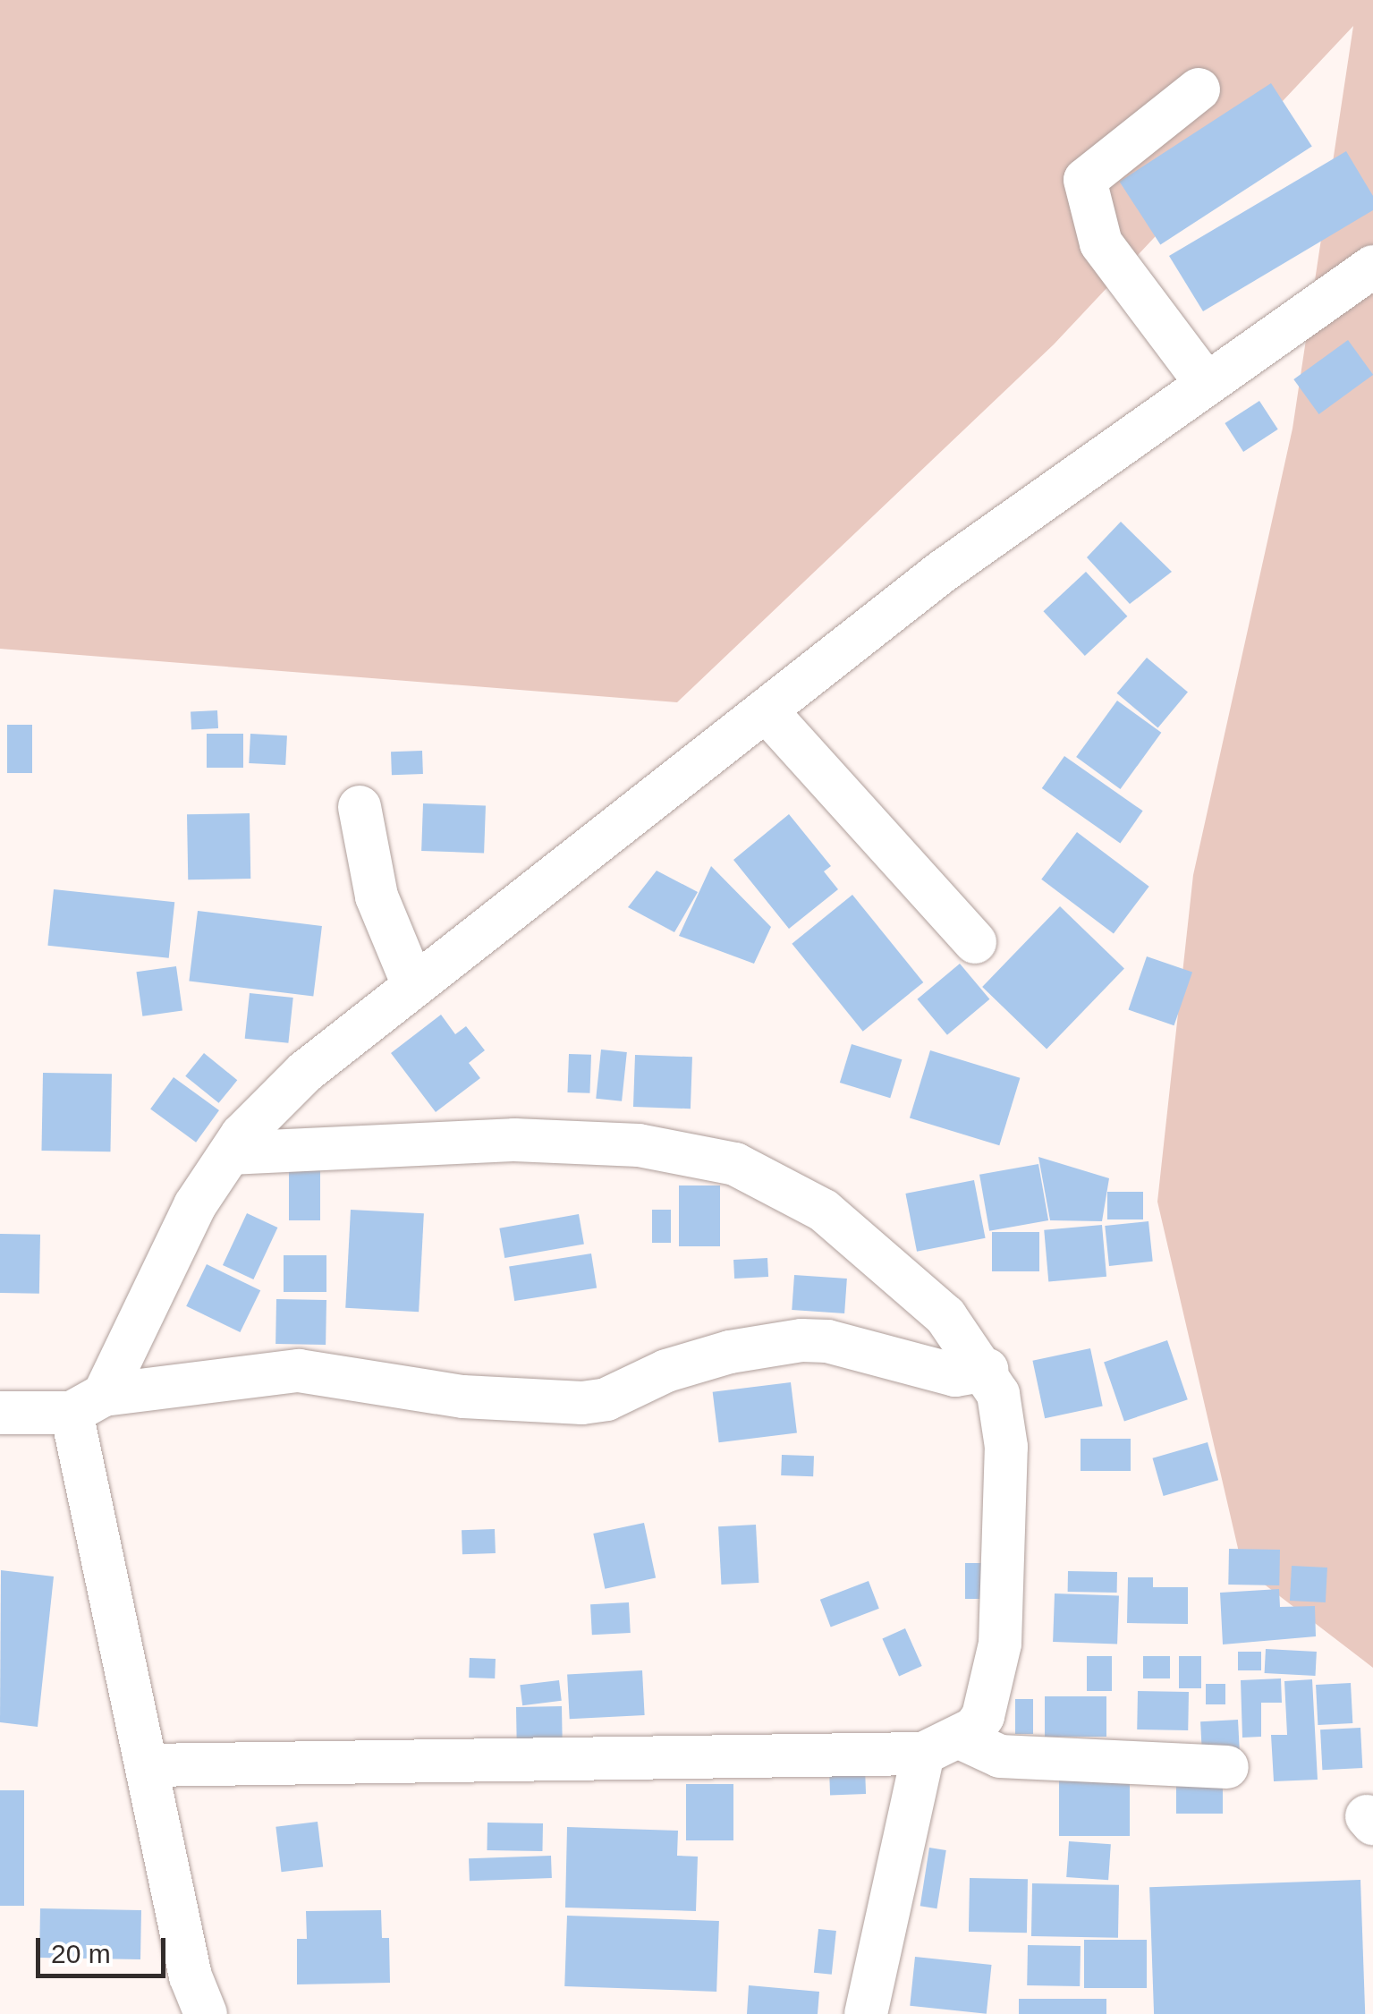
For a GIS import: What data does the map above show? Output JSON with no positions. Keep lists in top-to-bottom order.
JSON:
{
  "scale_bar": "20 m"
}
